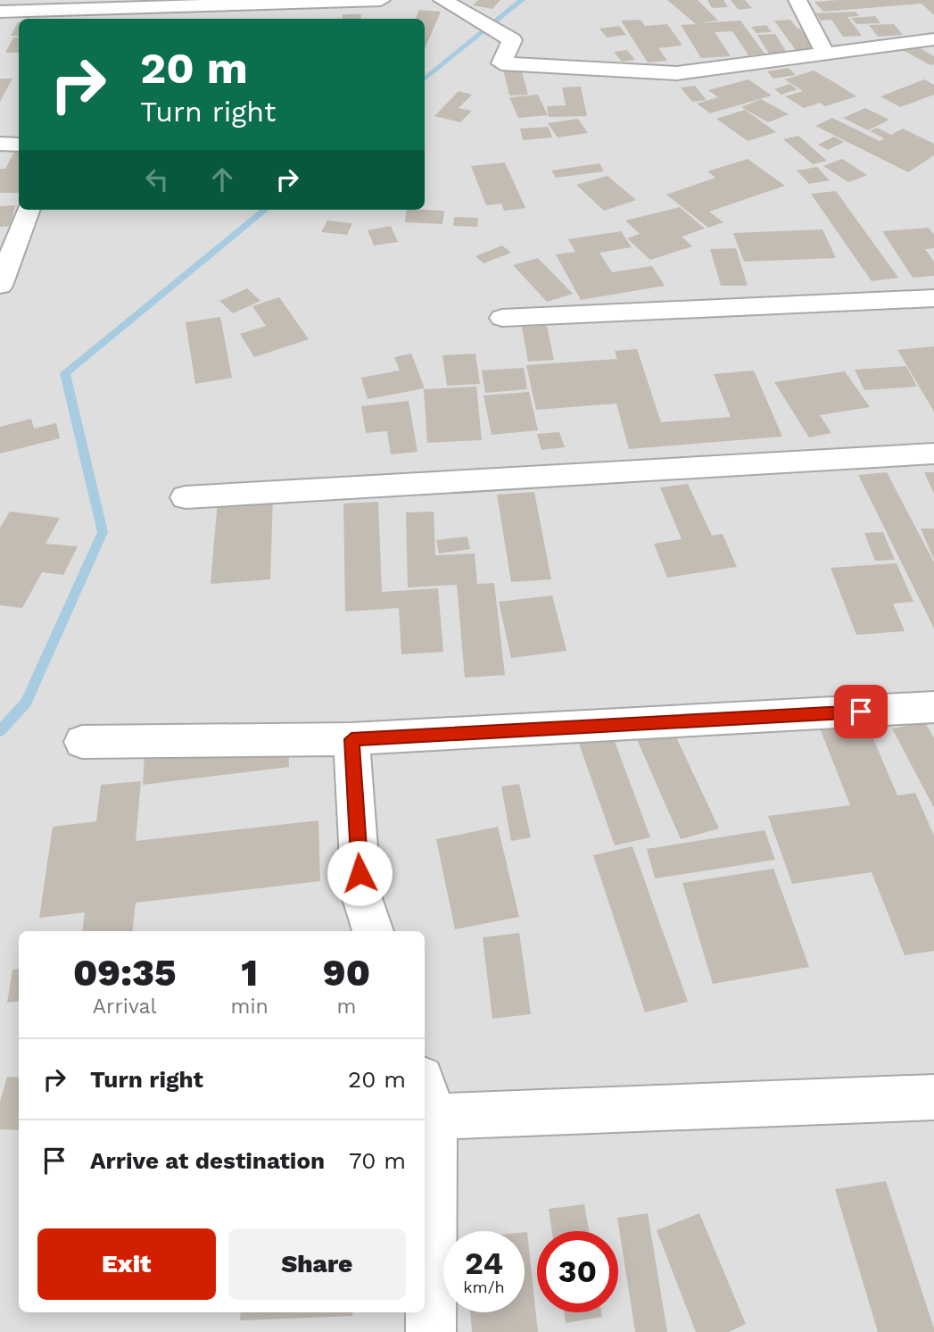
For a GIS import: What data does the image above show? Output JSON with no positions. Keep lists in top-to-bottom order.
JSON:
{
  "page": {
    "turn": ["20 m", "Turn right"],
    "eta": [
      "09:35",
      "Arrival",
      "1",
      "min",
      "90",
      "m"
    ],
    "list": [
      {
        "name": "Turn right",
        "value": "20 m"
      },
      {
        "name": "Arrive at destination",
        "value": "70 m"
      }
    ],
    "buttons": ["Exit", "Share"],
    "speed": "24 km/h",
    "limit": "30"
  }
}
